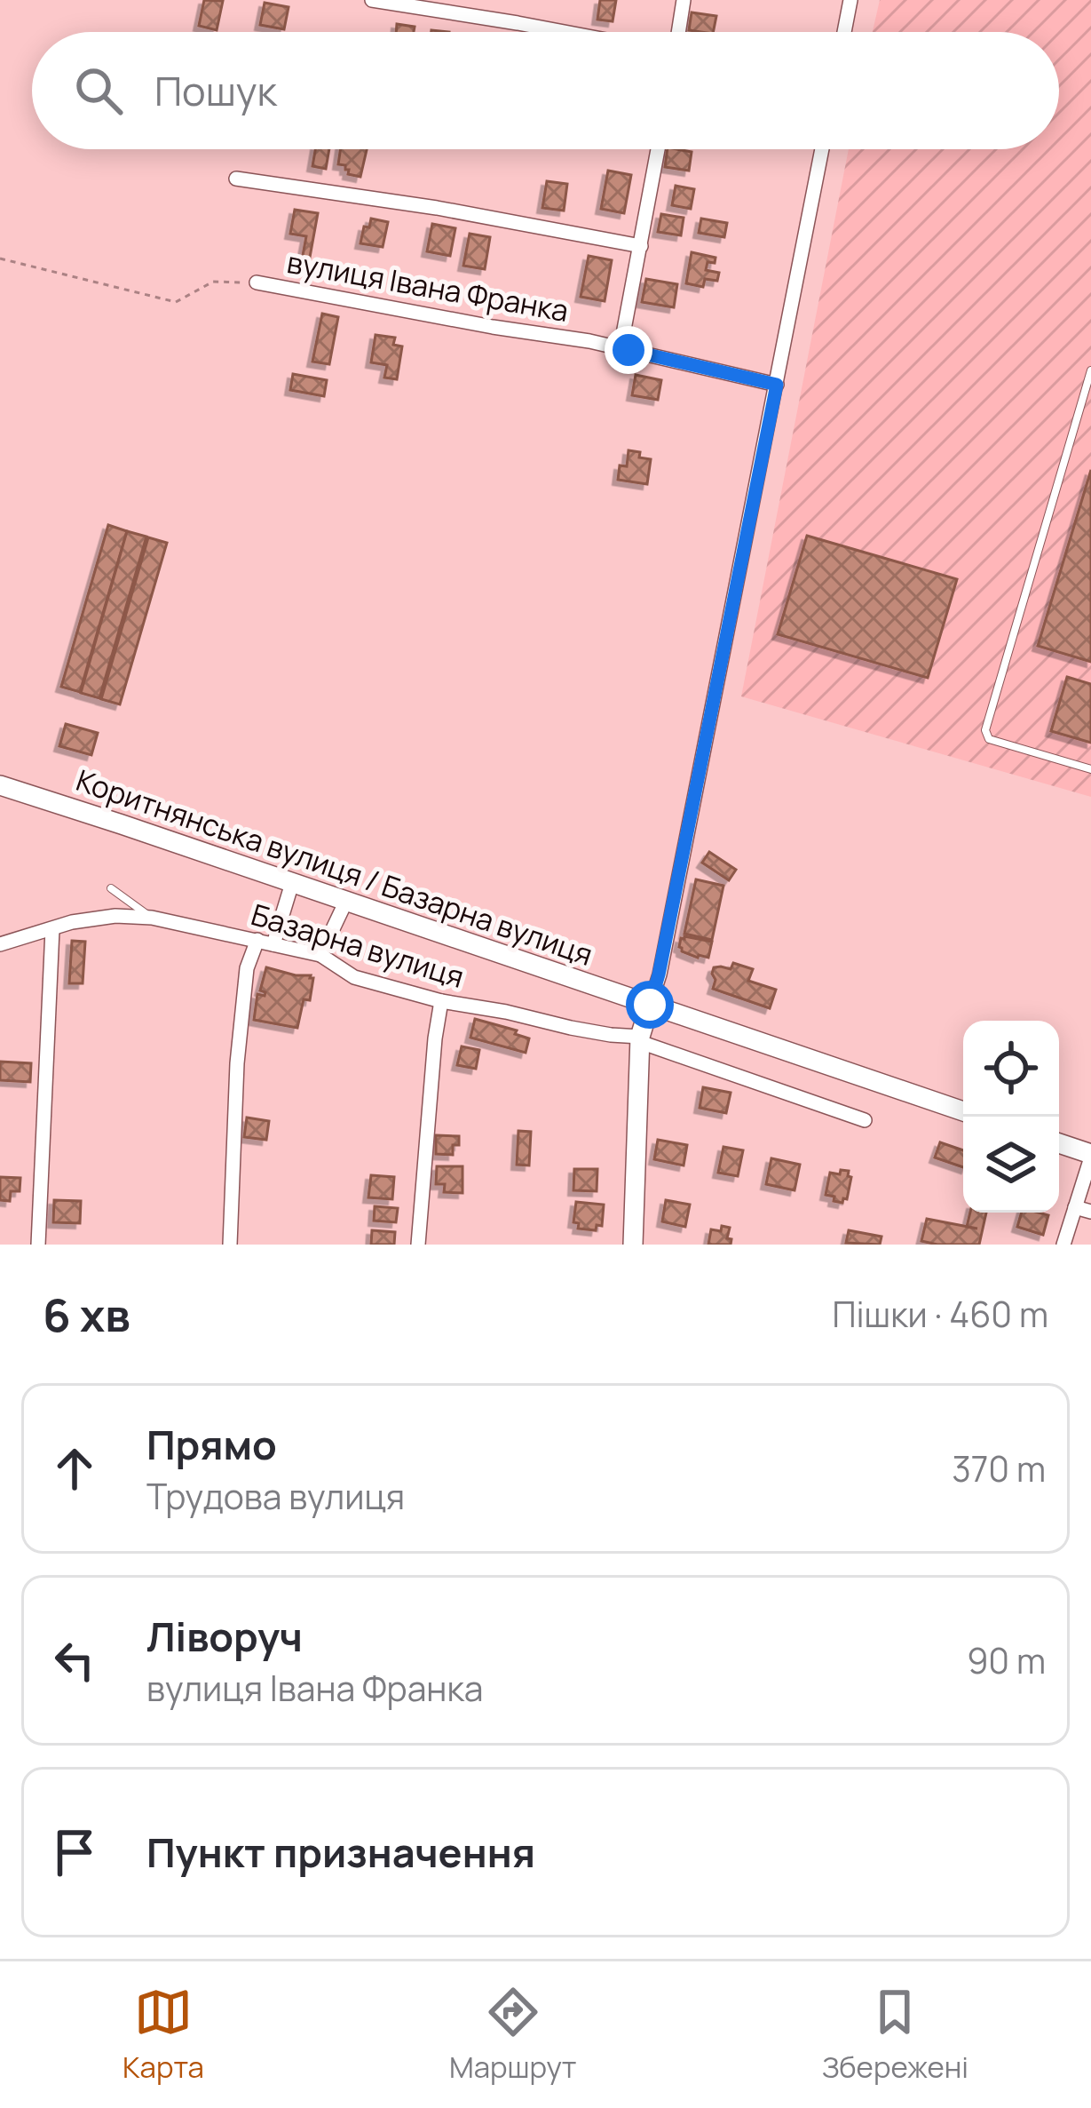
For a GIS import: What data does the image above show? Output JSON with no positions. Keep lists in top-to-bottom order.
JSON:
{
  "streets": {
    "street": ["вулиця Івана Франка", "Коритнянська вулиця / Базарна вулиця", "Базарна вулиця"]
  },
  "page": {
    "search": "Пошук",
    "heading": ["6 хв", "Пішки · 460 m"],
    "list": [
      ["Прямо", "Трудова вулиця", "370 m"],
      ["Ліворуч", "вулиця Івана Франка", "90 m"],
      "Пункт призначення"
    ],
    "nav": ["Карта", "Маршрут", "Збережені"]
  }
}
